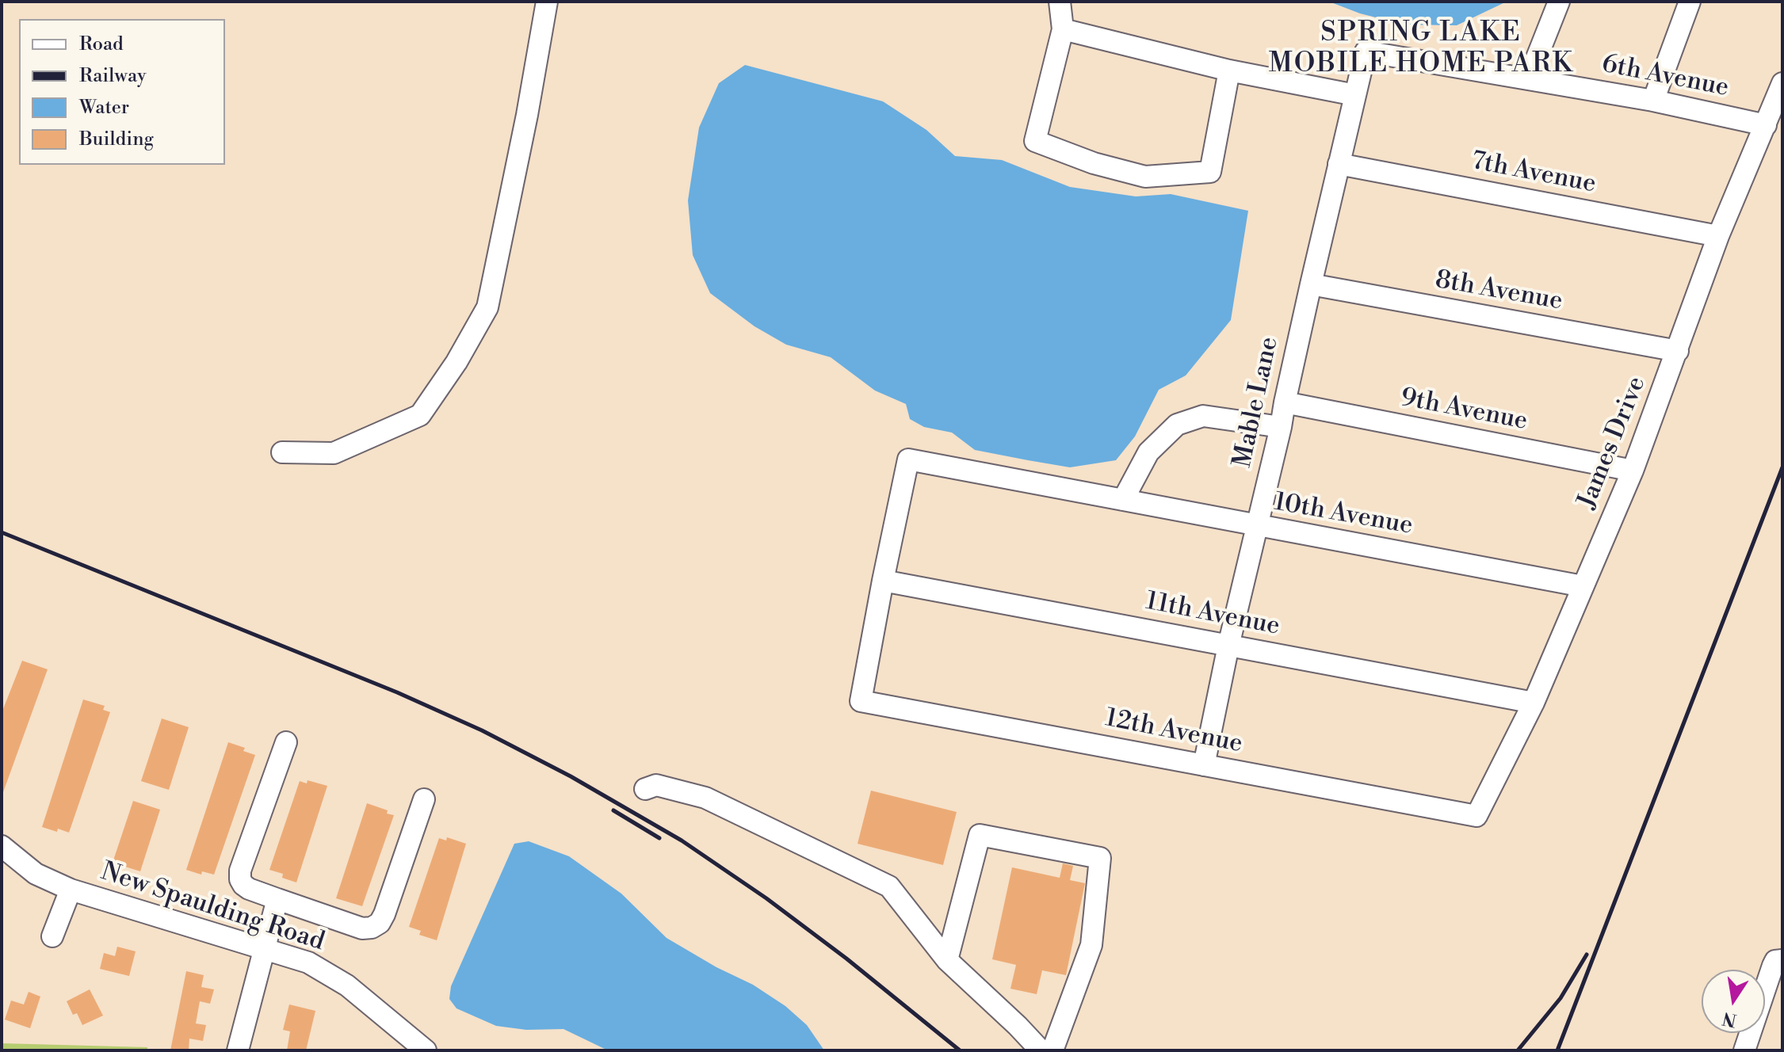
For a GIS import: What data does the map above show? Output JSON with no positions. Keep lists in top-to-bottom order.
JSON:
{
  "streets": {
    "street": [
      "6th Avenue",
      "7th Avenue",
      "8th Avenue",
      "Mable Lane",
      "9th Avenue",
      "James Drive",
      "10th Avenue",
      "11th Avenue",
      "12th Avenue",
      "New Spaulding Road"
    ]
  },
  "crossings": [
    ["6th Avenue", "Mable Lane"],
    ["6th Avenue", "James Drive"],
    ["7th Avenue", "Mable Lane"],
    ["7th Avenue", "James Drive"],
    ["8th Avenue", "Mable Lane"],
    ["8th Avenue", "James Drive"],
    ["Mable Lane", "9th Avenue"],
    ["Mable Lane", "10th Avenue"],
    ["Mable Lane", "11th Avenue"],
    ["Mable Lane", "12th Avenue"],
    ["9th Avenue", "James Drive"],
    ["James Drive", "10th Avenue"],
    ["James Drive", "11th Avenue"],
    ["James Drive", "12th Avenue"],
    ["10th Avenue", "11th Avenue"],
    ["10th Avenue", "12th Avenue"],
    ["11th Avenue", "12th Avenue"]
  ],
  "districts": ["SPRING LAKE MOBILE HOME PARK"],
  "legend": [
    "Road",
    "Railway",
    "Water",
    "Building"
  ],
  "north": "bottom"
}
